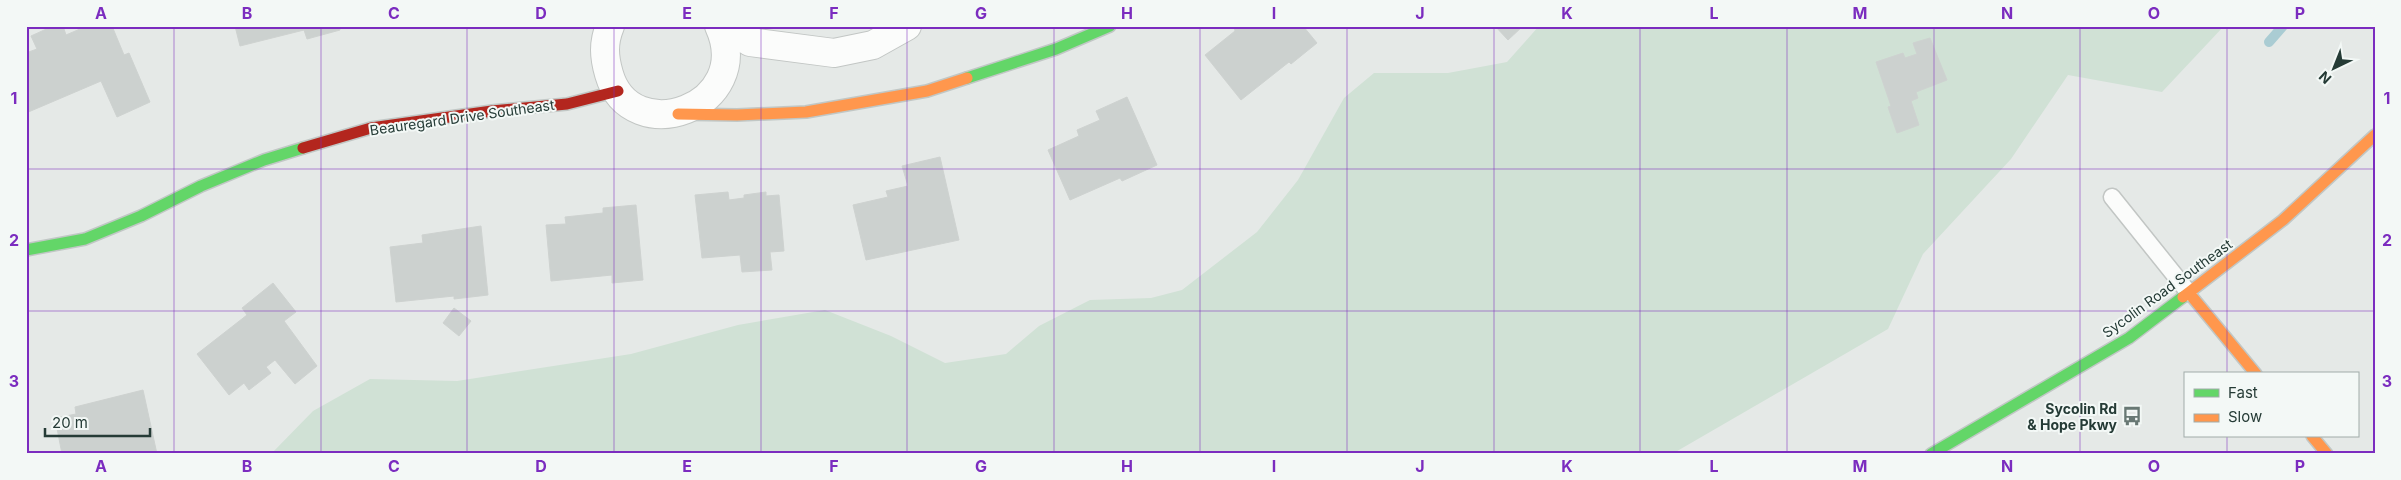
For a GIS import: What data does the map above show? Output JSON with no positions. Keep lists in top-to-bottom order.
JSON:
{
  "streets": {
    "street": ["Beauregard Drive Southeast", "Sycolin Road Southeast"]
  },
  "places": {
    "bus stop": ["Sycolin Rd & Hope Pkwy"]
  },
  "legend": ["Fast", "Slow"],
  "scale_bar": "20 m",
  "north": "bottom left",
  "grid": {
    "columns": [
      "A",
      "B",
      "C",
      "D",
      "E",
      "F",
      "G",
      "H",
      "I",
      "J",
      "K",
      "L",
      "M",
      "N",
      "O",
      "P"
    ],
    "rows": ["1", "2", "3"]
  }
}
